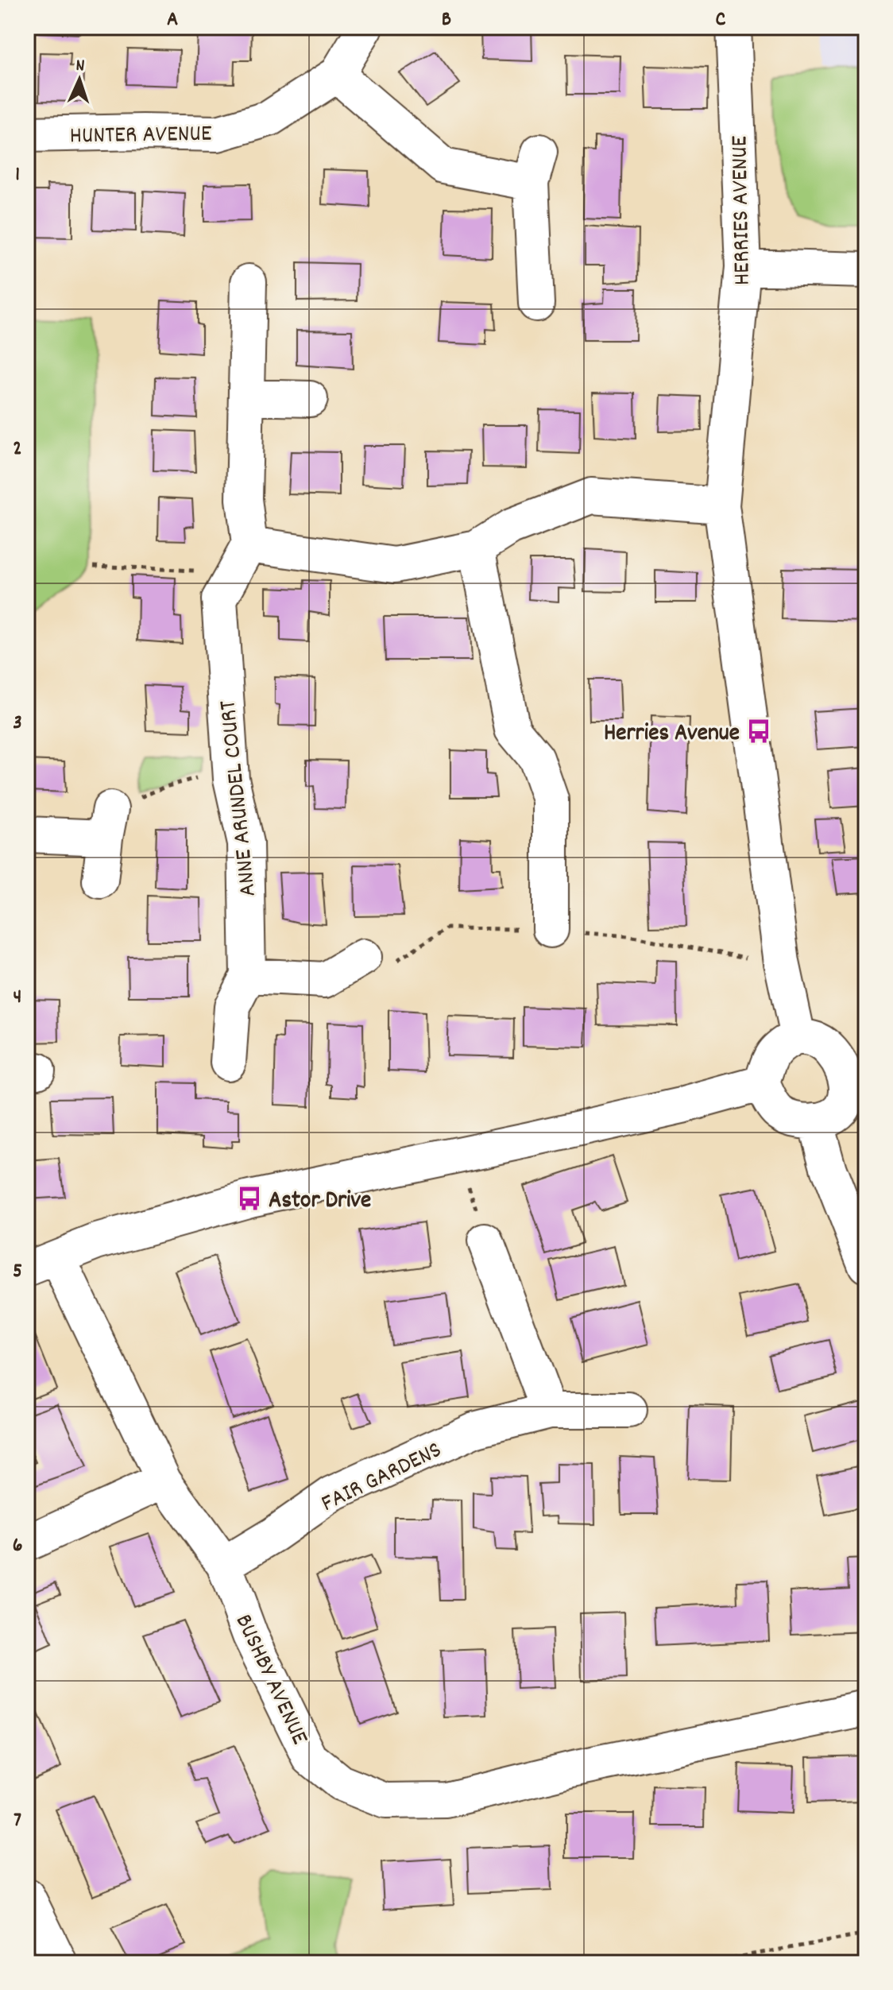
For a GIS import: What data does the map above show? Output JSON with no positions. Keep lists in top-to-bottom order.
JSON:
{
  "streets": {
    "street": [
      "HUNTER AVENUE",
      "HERRIES AVENUE",
      "ANNE ARUNDEL COURT",
      "FAIR GARDENS",
      "BUSHBY AVENUE"
    ]
  },
  "crossings": [
    ["FAIR GARDENS", "BUSHBY AVENUE"]
  ],
  "places": {
    "bus stop": ["Herries Avenue", "Astor Drive"]
  },
  "north": "top",
  "grid": {
    "columns": ["A", "B", "C"],
    "rows": [
      "1",
      "2",
      "3",
      "4",
      "5",
      "6",
      "7"
    ]
  }
}
